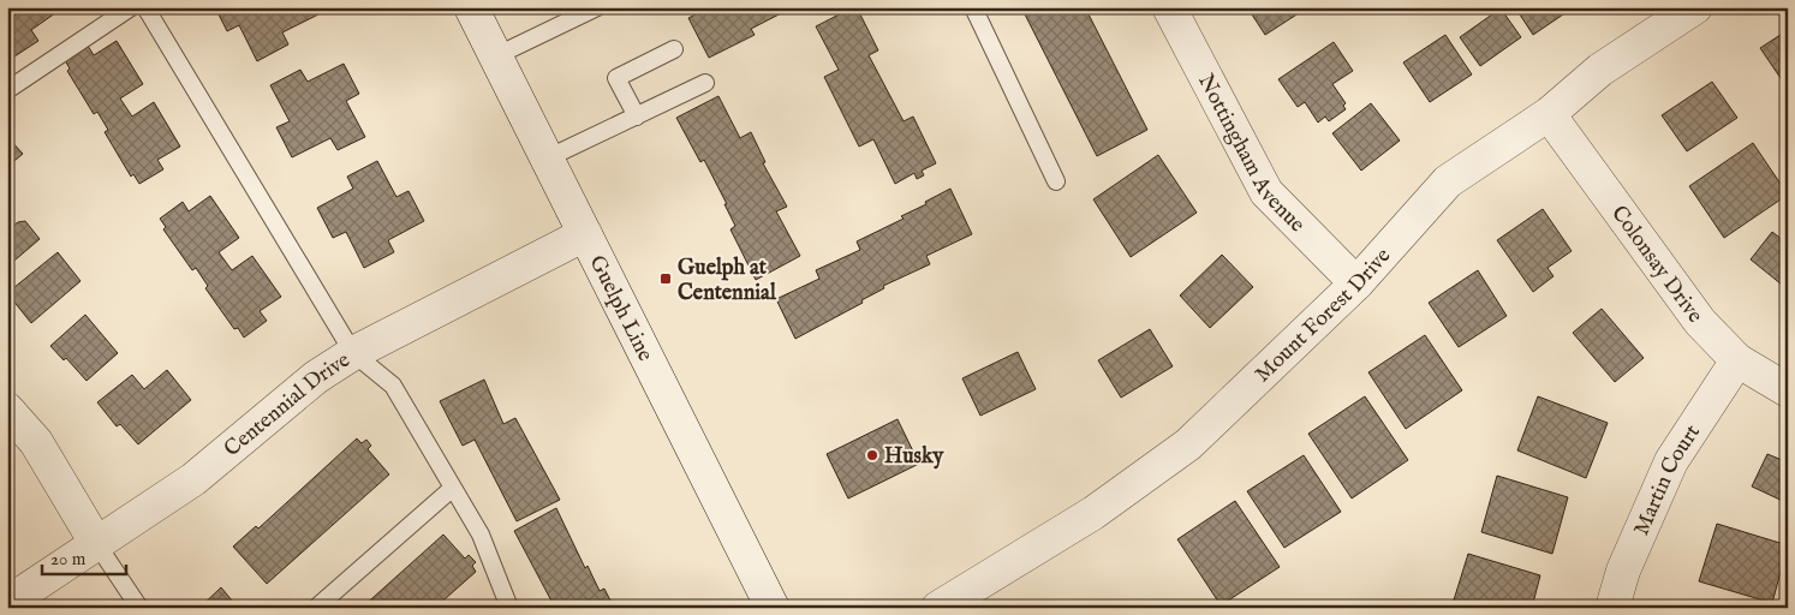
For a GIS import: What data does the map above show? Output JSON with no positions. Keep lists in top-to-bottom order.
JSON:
{
  "streets": {
    "street": [
      "Nottingham Avenue",
      "Colonsay Drive",
      "Guelph Line",
      "Mount Forest Drive",
      "Centennial Drive",
      "Martin Court"
    ]
  },
  "crossings": [
    ["Nottingham Avenue", "Mount Forest Drive"],
    ["Colonsay Drive", "Mount Forest Drive"],
    ["Colonsay Drive", "Martin Court"],
    ["Guelph Line", "Centennial Drive"]
  ],
  "places": {
    "transit": ["Guelph at Centennial"],
    "other": ["Husky"]
  },
  "scale_bar": "20 m"
}
